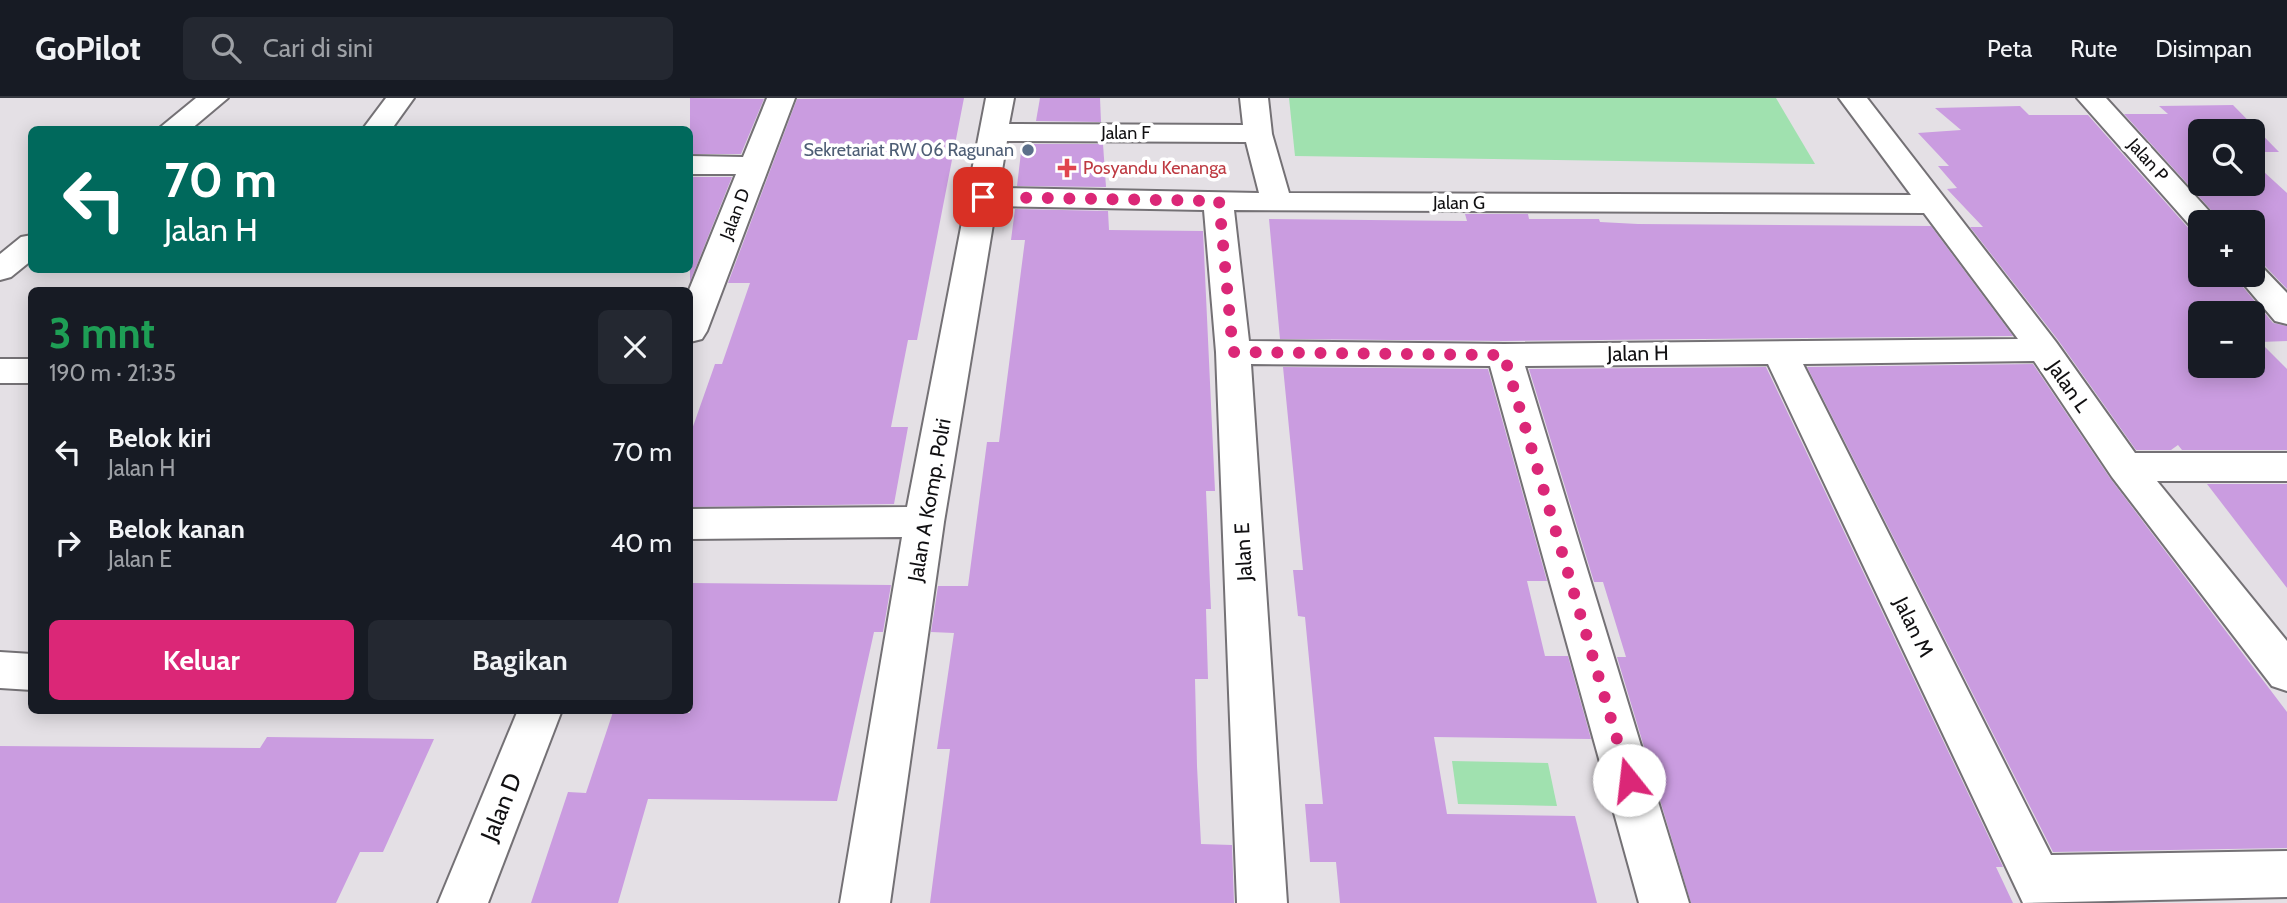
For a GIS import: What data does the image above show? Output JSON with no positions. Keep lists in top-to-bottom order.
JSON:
{
  "streets": {
    "street": [
      "Jalan F",
      "Jalan P",
      "Jalan G",
      "Jalan D",
      "Jalan H",
      "Jalan L",
      "Jalan A Komp. Polri",
      "Jalan E",
      "Jalan M"
    ]
  },
  "crossings": [
    ["Jalan F", "Jalan A Komp. Polri"],
    ["Jalan G", "Jalan L"],
    ["Jalan G", "Jalan A Komp. Polri"],
    ["Jalan G", "Jalan E"],
    ["Jalan H", "Jalan L"],
    ["Jalan H", "Jalan E"],
    ["Jalan H", "Jalan M"]
  ],
  "places": {
    "other": ["Sekretariat RW 06 Ragunan"],
    "health": ["Posyandu Kenanga"]
  },
  "page": {
    "header": "GoPilot",
    "search": "Cari di sini",
    "nav": ["Peta", "Rute", "Disimpan"],
    "map_buttons": ["+", "−"],
    "turn": ["70 m", "Jalan H"],
    "heading": ["3 mnt", "190 m · 21:35"],
    "list": [
      {
        "name": "Belok kiri",
        "note": "Jalan H",
        "value": "70 m"
      },
      {
        "name": "Belok kanan",
        "note": "Jalan E",
        "value": "40 m"
      }
    ],
    "buttons": ["Keluar", "Bagikan"]
  }
}
